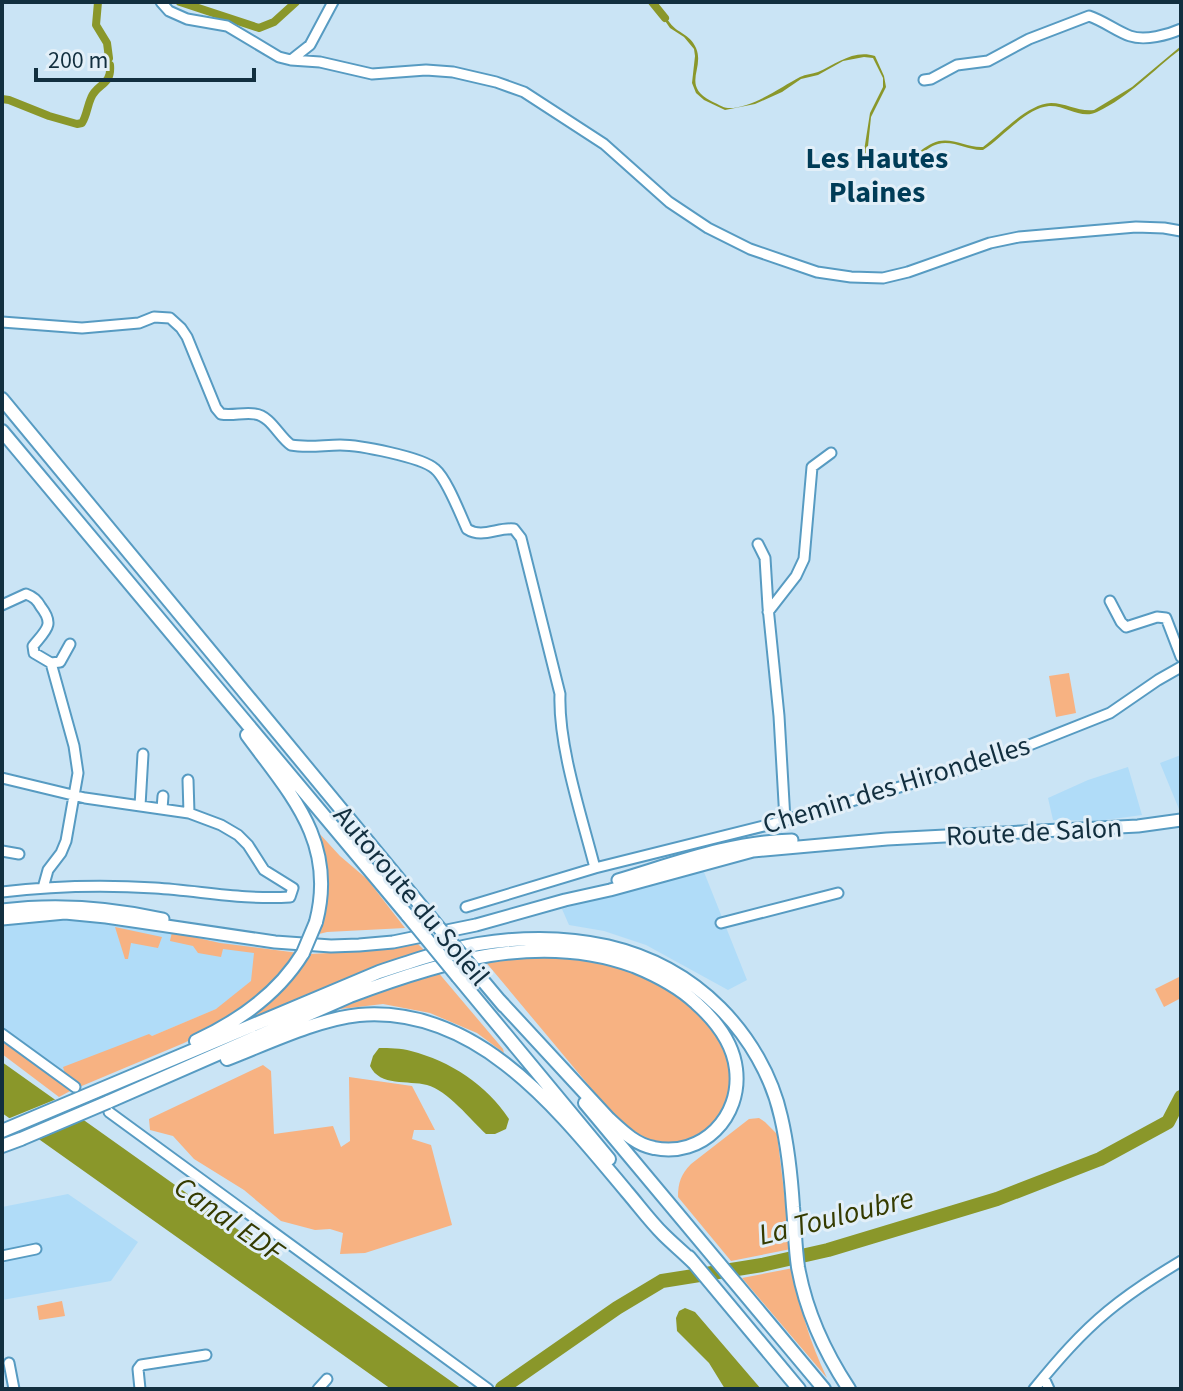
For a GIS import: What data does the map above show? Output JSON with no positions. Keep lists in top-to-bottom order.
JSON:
{
  "streets": {
    "highway": ["Autoroute du Soleil"],
    "main road": ["Route de Salon"],
    "street": ["Chemin des Hirondelles"]
  },
  "districts": ["Les Hautes Plaines"],
  "water": ["La Touloubre", "Canal EDF"],
  "scale_bar": "200 m"
}
